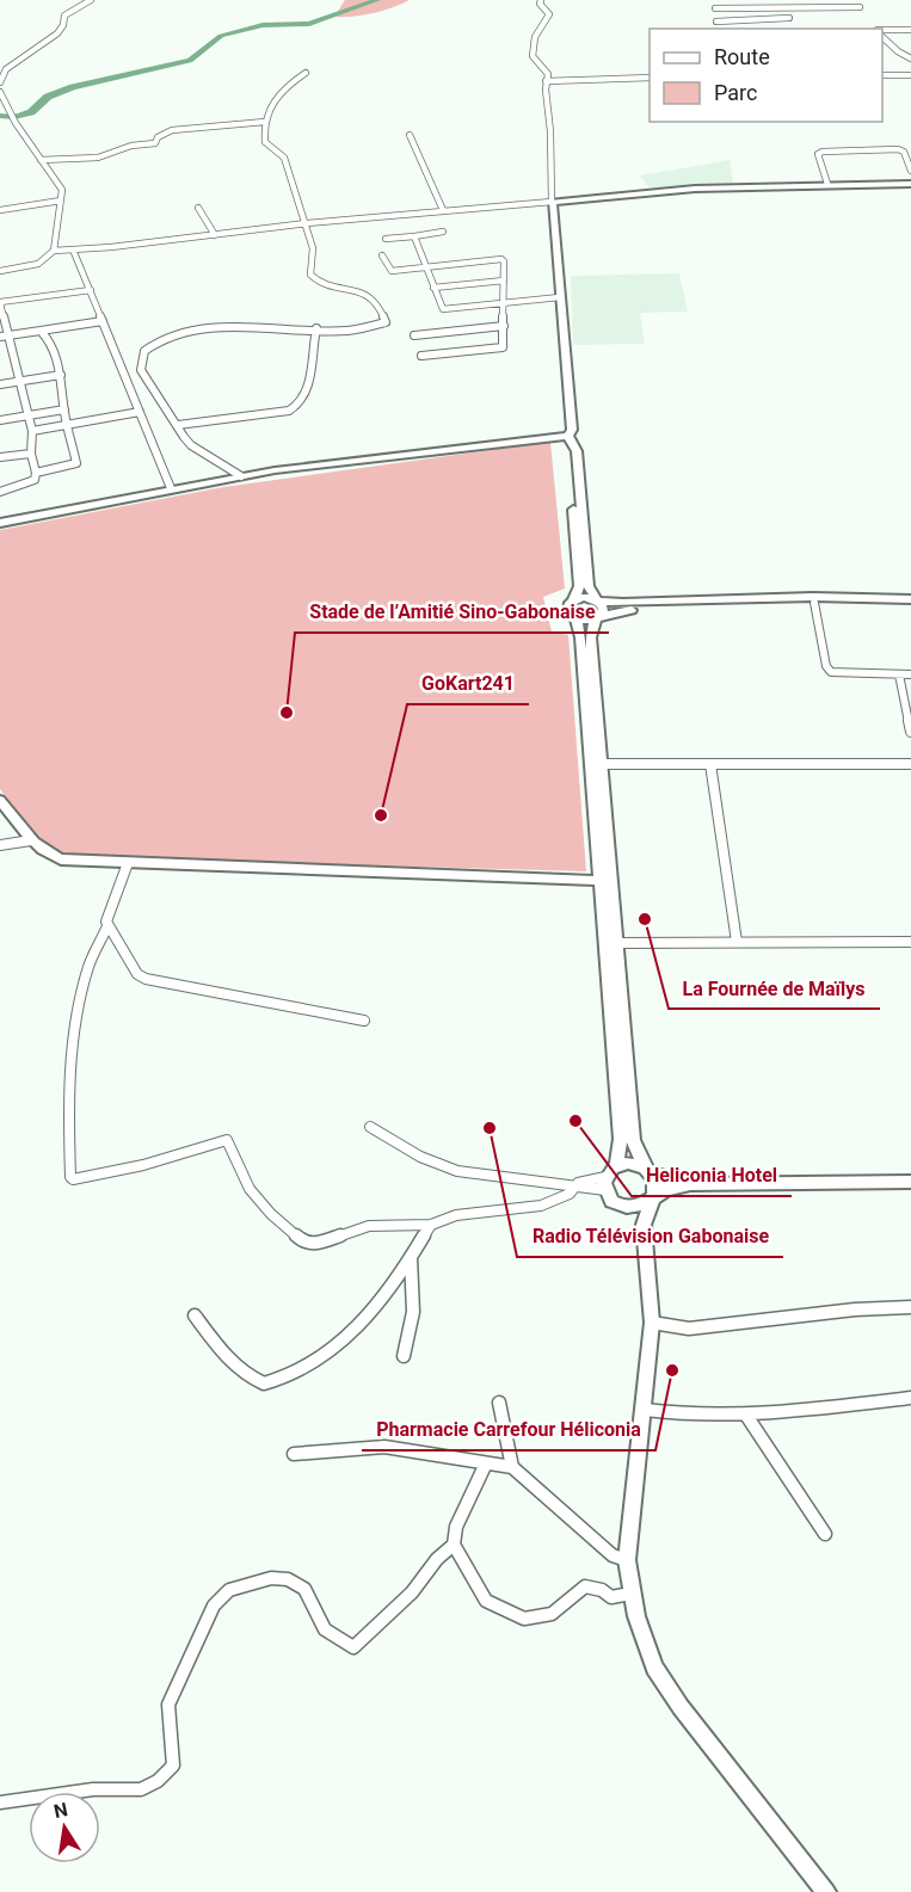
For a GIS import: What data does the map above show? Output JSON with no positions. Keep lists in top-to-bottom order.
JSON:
{
  "places": [
    "Stade de l’Amitié Sino-Gabonaise",
    "GoKart241",
    "La Fournée de Maïlys",
    "Heliconia Hotel",
    "Radio Télévision Gabonaise",
    "Pharmacie Carrefour Héliconia"
  ],
  "legend": ["Route", "Parc"],
  "north": "top"
}
